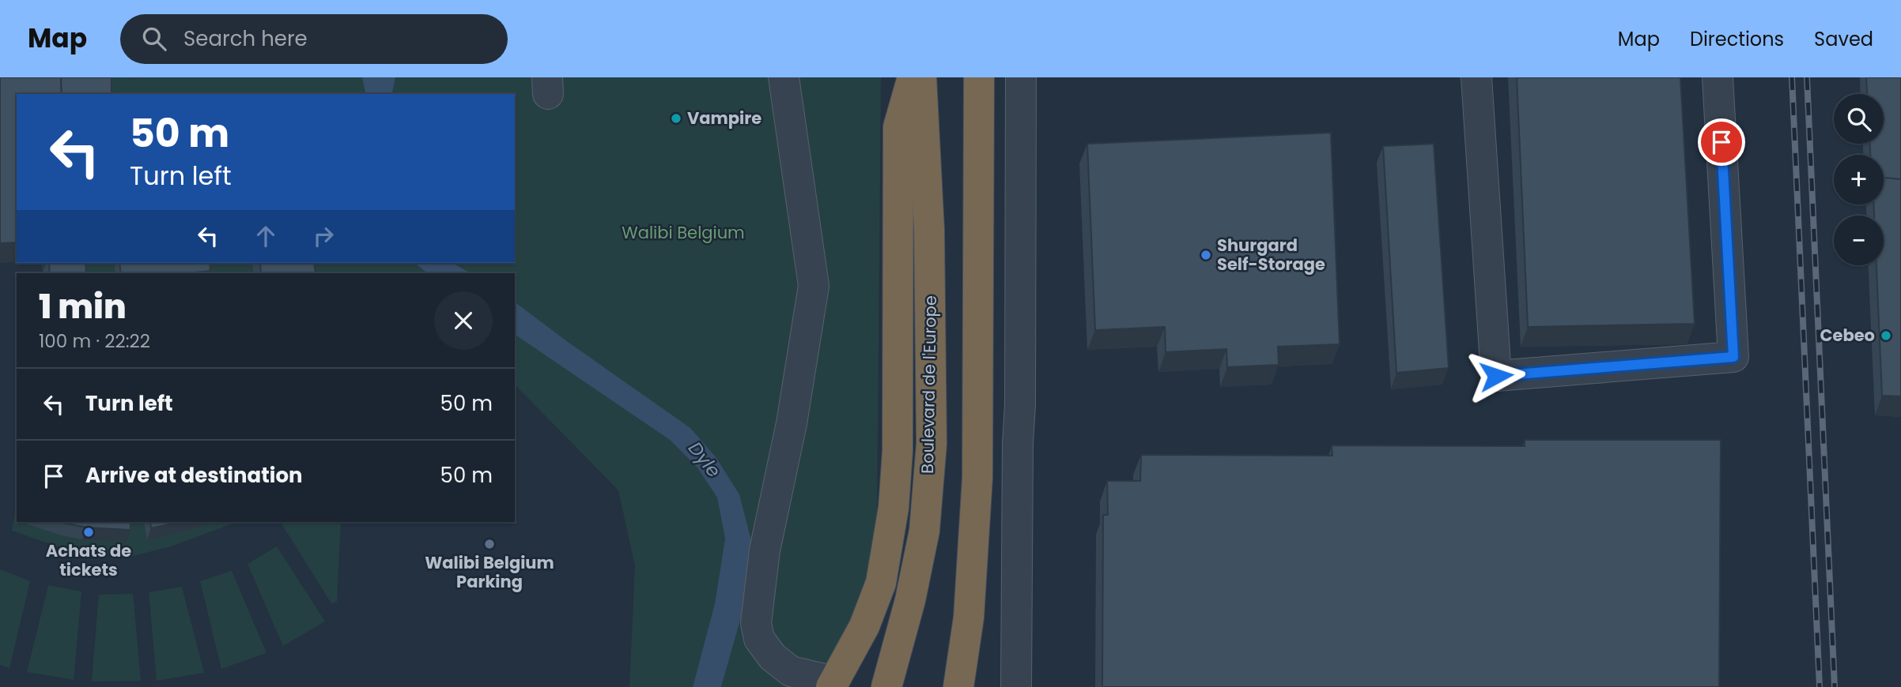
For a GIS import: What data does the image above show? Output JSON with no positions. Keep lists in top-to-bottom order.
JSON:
{
  "streets": {
    "highway": ["Boulevard de l'Europe"]
  },
  "water": ["Dyle"],
  "parks": ["Walibi Belgium"],
  "places": [
    "Vampire",
    "Shurgard Self-Storage",
    "Cebeo",
    "Achats de tickets",
    "Walibi Belgium Parking"
  ],
  "page": {
    "header": "Map",
    "search": "Search here",
    "nav": ["Map", "Directions", "Saved"],
    "map_buttons": ["+", "−"],
    "turn": ["50 m", "Turn left"],
    "heading": ["1 min", "100 m · 22:22"],
    "list": [
      {
        "name": "Turn left",
        "value": "50 m"
      },
      {
        "name": "Arrive at destination",
        "value": "50 m"
      }
    ]
  }
}
